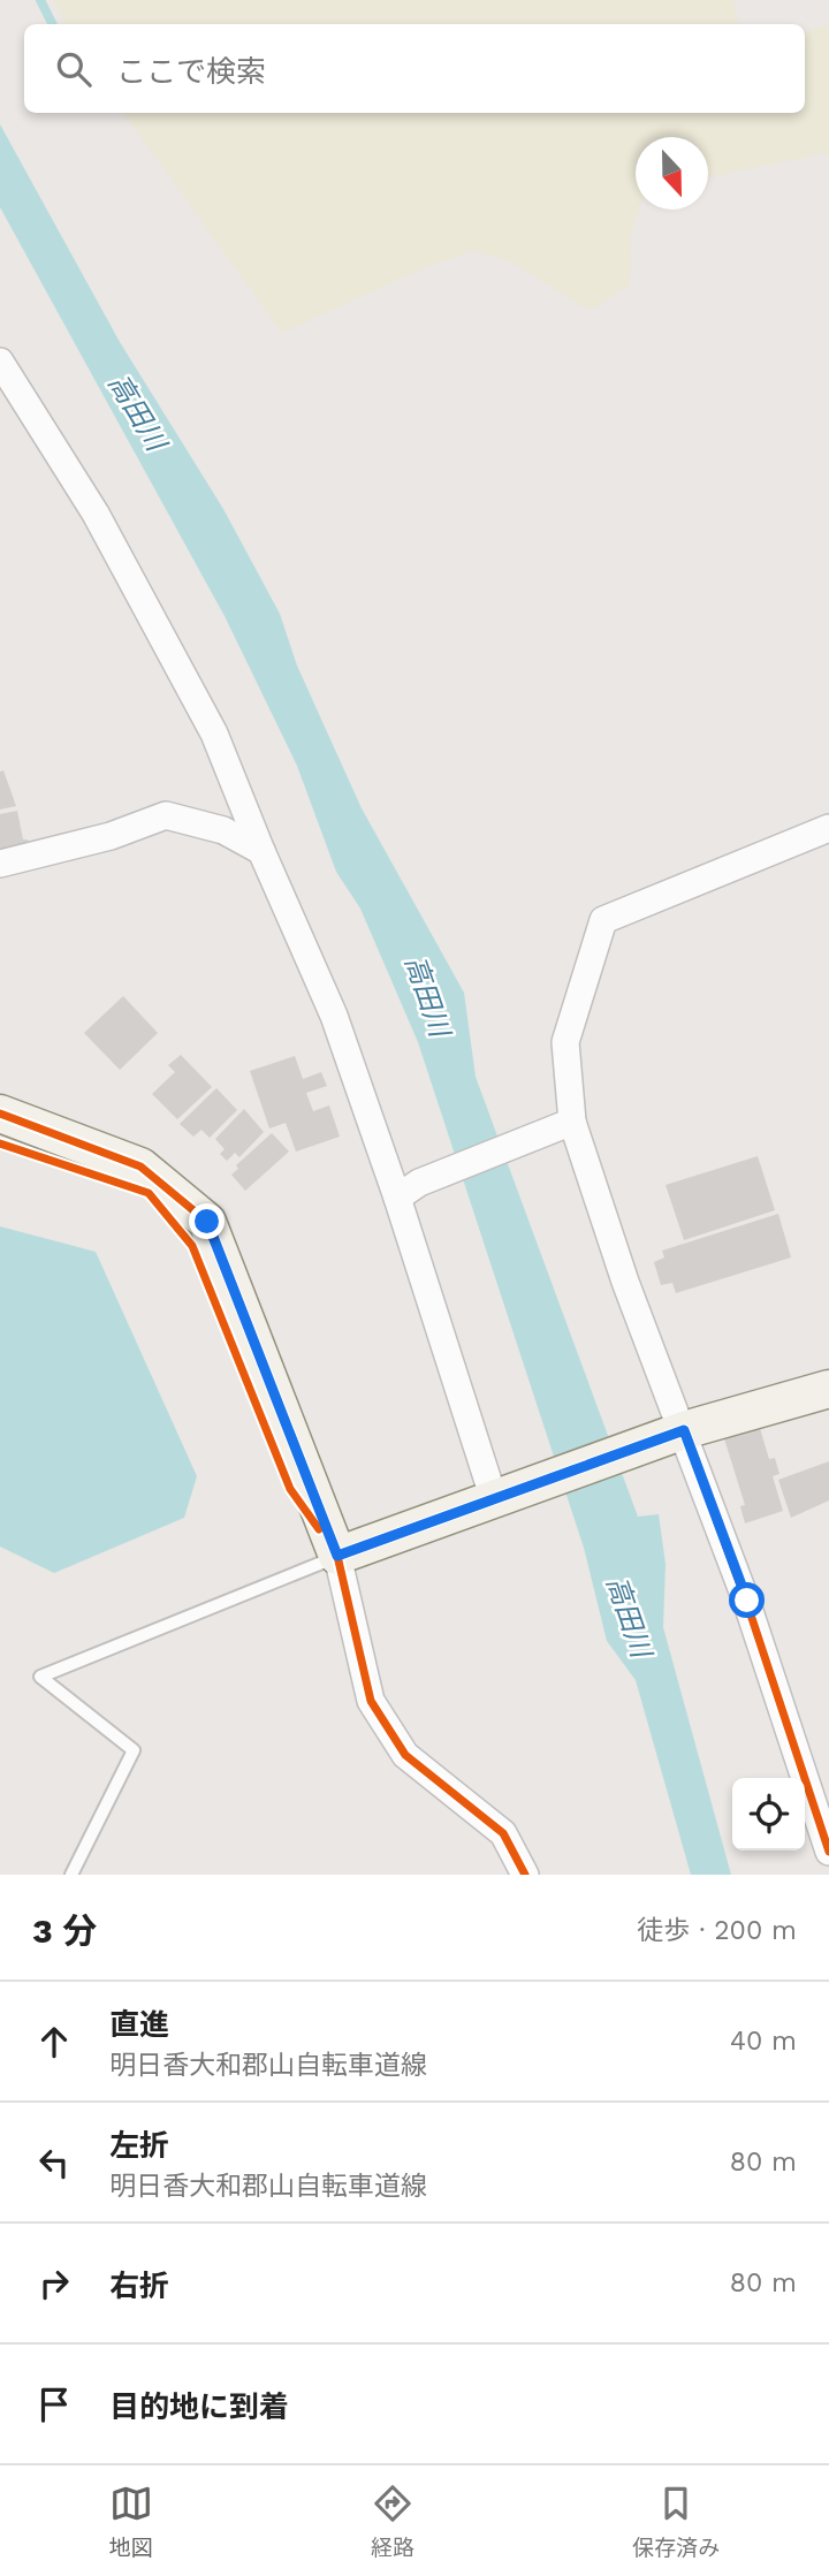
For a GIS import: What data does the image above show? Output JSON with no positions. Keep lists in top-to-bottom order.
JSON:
{
  "water": ["高田川"],
  "north": "bottom",
  "page": {
    "search": "ここで検索",
    "heading": ["3 分", "徒歩 · 200 m"],
    "list": [
      ["直進", "明日香大和郡山自転車道線", "40 m"],
      ["左折", "明日香大和郡山自転車道線", "80 m"],
      ["右折", "80 m"],
      "目的地に到着"
    ],
    "nav": ["地図", "経路", "保存済み"]
  }
}
